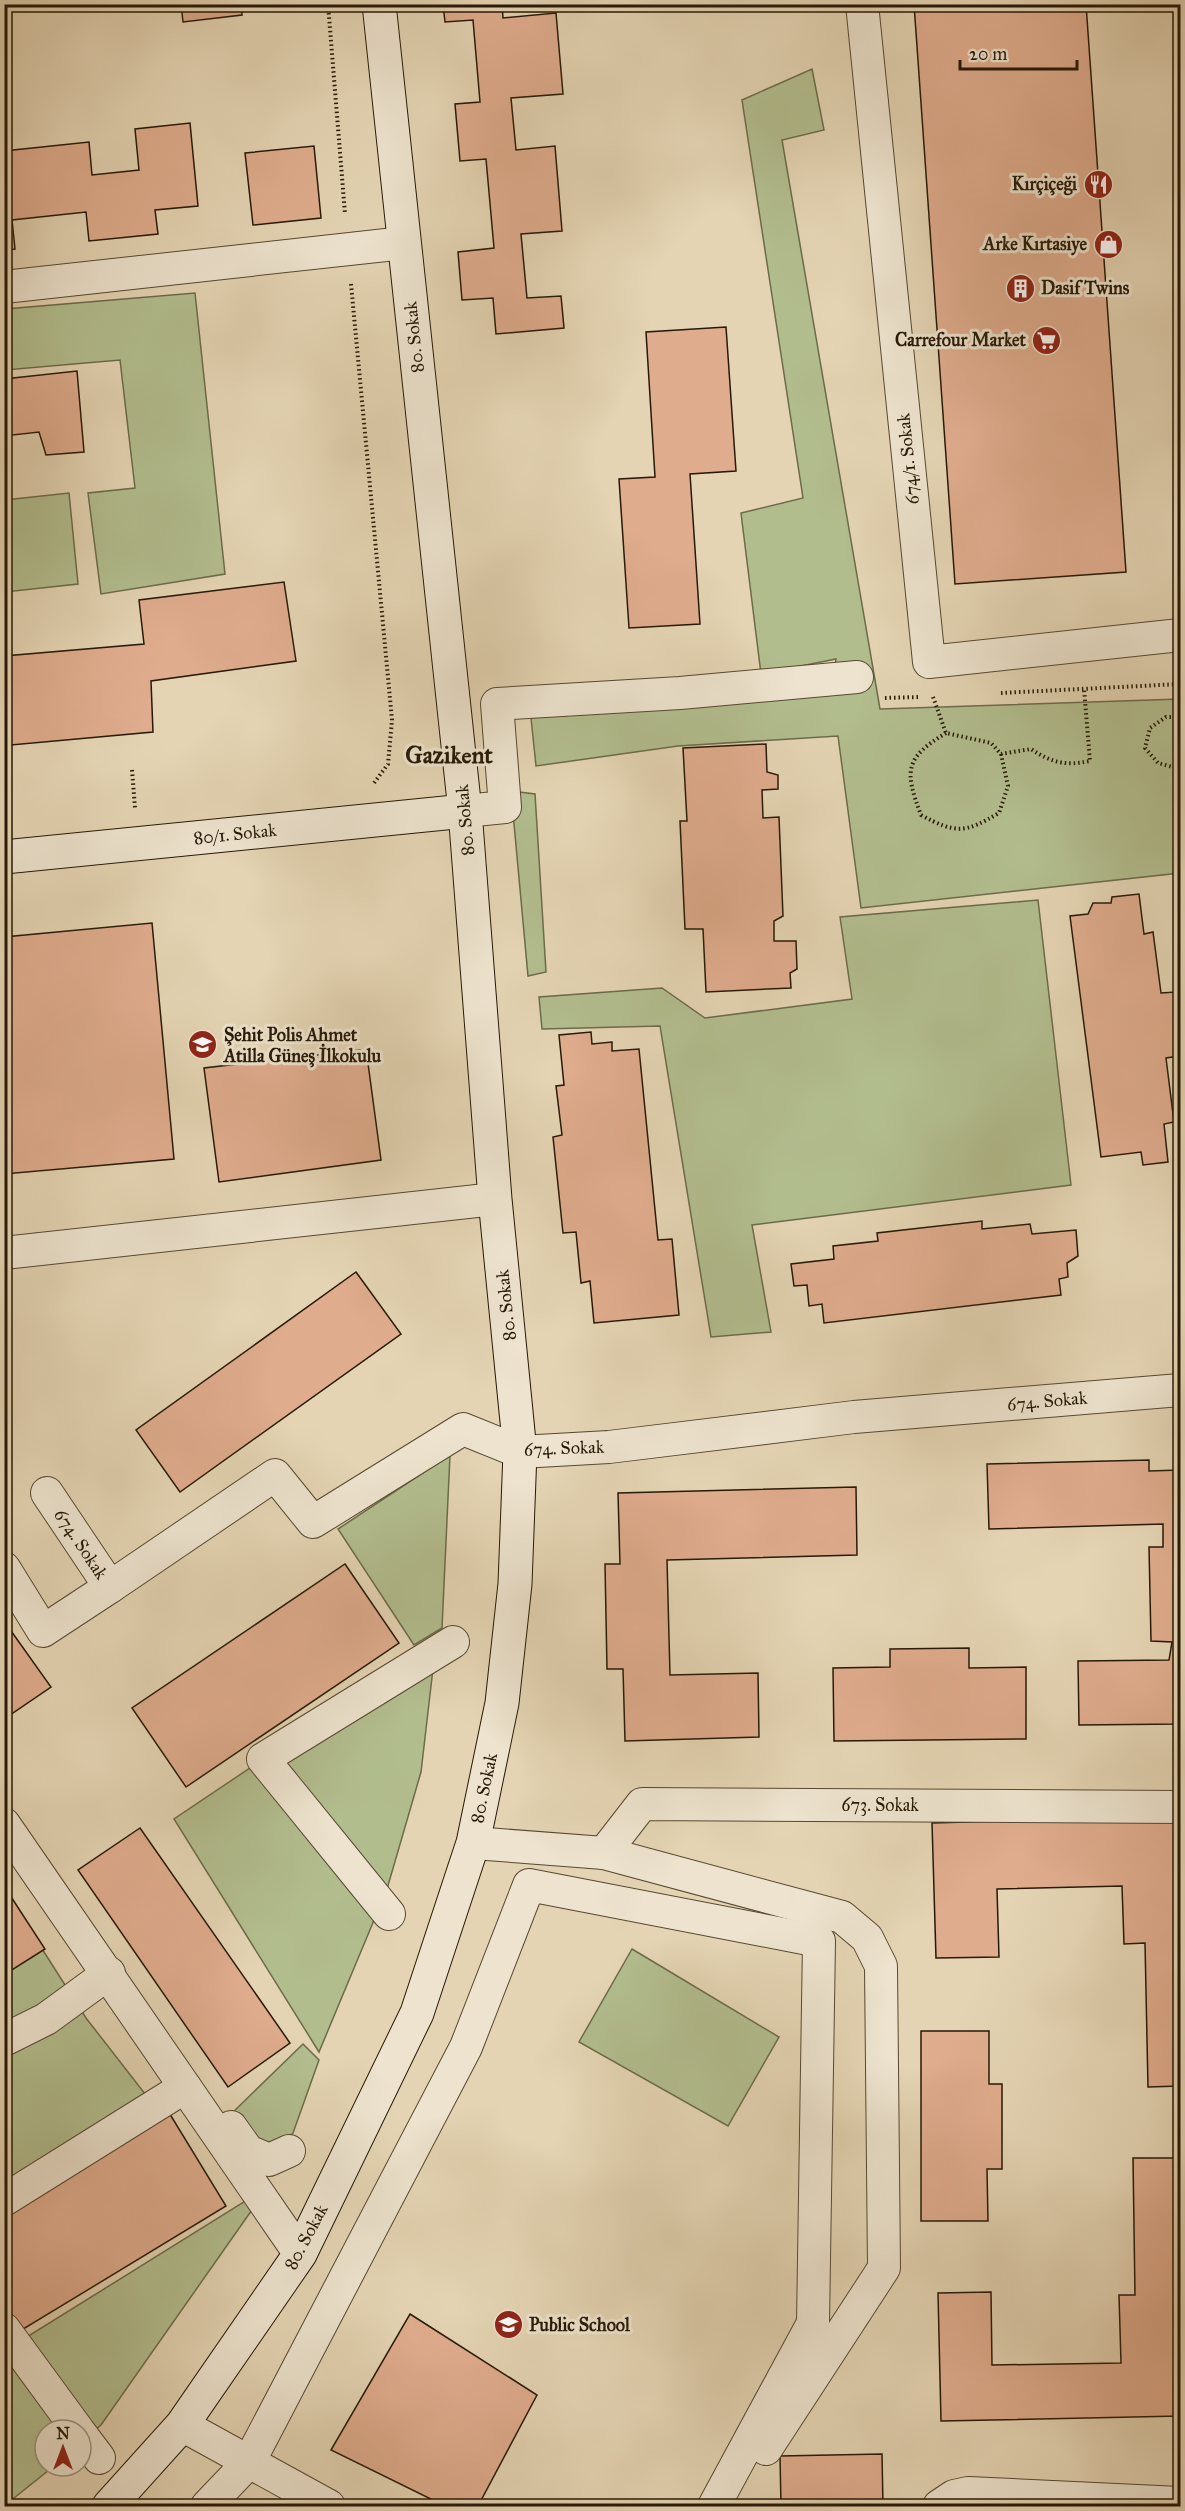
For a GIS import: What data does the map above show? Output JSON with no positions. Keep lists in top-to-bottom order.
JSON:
{
  "streets": {
    "street": [
      "80. Sokak",
      "674/1. Sokak",
      "80/1. Sokak",
      "674. Sokak",
      "673. Sokak"
    ]
  },
  "crossings": [
    ["80. Sokak", "80/1. Sokak"],
    ["80. Sokak", "674. Sokak"]
  ],
  "districts": ["Gazikent"],
  "places": {
    "restaurant": ["Kırçiçeği"],
    "shop": ["Arke Kırtasiye"],
    "building": ["Dasif Twins"],
    "supermarket": ["Carrefour Market"],
    "school or university": ["Şehit Polis Ahmet Atilla Güneş İlkokulu", "Public School"]
  },
  "scale_bar": "20 m",
  "north": "top"
}
